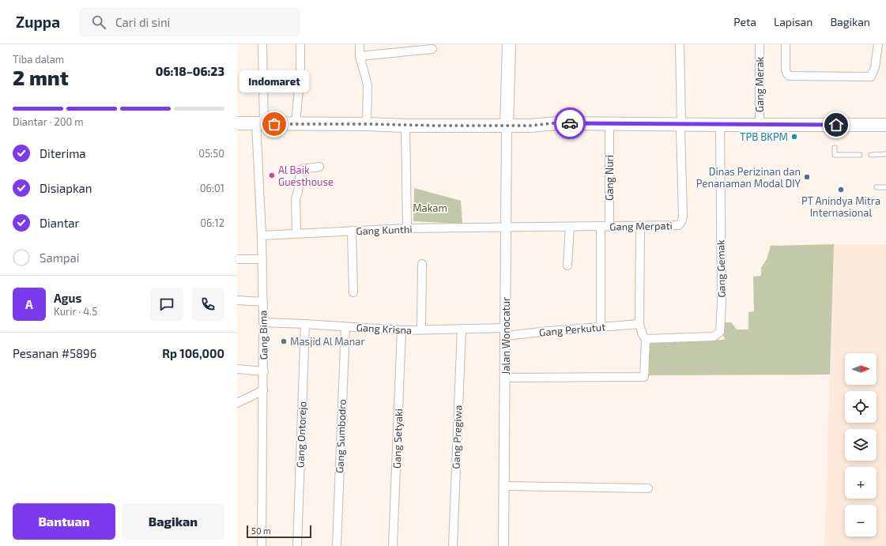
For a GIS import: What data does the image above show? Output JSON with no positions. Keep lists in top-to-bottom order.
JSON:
{
  "streets": {
    "street": [
      "Gang Merak",
      "Gang Nuri",
      "Gang Merpati",
      "Gang Kunthi",
      "Gang Gemak",
      "Gang Krisna",
      "Gang Perkutut",
      "Gang Bima",
      "Jalan Wonocatur",
      "Gang Ontorejo",
      "Gang Sumbodro",
      "Gang Pregiwa",
      "Gang Setyaki"
    ]
  },
  "crossings": [
    ["Gang Nuri", "Gang Merpati"],
    ["Gang Merpati", "Gang Kunthi"],
    ["Gang Merpati", "Jalan Wonocatur"],
    ["Gang Kunthi", "Gang Bima"],
    ["Gang Kunthi", "Jalan Wonocatur"],
    ["Gang Krisna", "Gang Perkutut"],
    ["Gang Krisna", "Gang Bima"],
    ["Gang Krisna", "Jalan Wonocatur"],
    ["Gang Krisna", "Gang Ontorejo"],
    ["Gang Krisna", "Gang Sumbodro"],
    ["Gang Krisna", "Gang Pregiwa"],
    ["Gang Krisna", "Gang Setyaki"],
    ["Gang Perkutut", "Jalan Wonocatur"]
  ],
  "parks": ["Makam"],
  "places": [
    "Indomaret",
    "TPB BKPM",
    "Al Baik Guesthouse",
    "Dinas Perizinan dan Penanaman Modal DIY",
    "PT Anindya Mitra Internasional",
    "Masjid Al Manar"
  ],
  "scale_bar": "50 m",
  "north": "right",
  "page": {
    "header": "Zuppa",
    "search": "Cari di sini",
    "nav": ["Peta", "Lapisan", "Bagikan"],
    "heading": ["2 mnt", "Tiba dalam", "06:18–06:23"],
    "panel": [
      "Agus",
      "Kurir · 4.5",
      "Pesanan #5896",
      "Rp 106,000"
    ],
    "bubble": "Indomaret",
    "bar": "Diantar · 200 m",
    "list": [
      ["Diterima", "05:50"],
      ["Disiapkan", "06:01"],
      ["Diantar", "06:12"],
      "Sampai"
    ],
    "round": "A",
    "map_buttons": ["+", "−"],
    "buttons": ["Bantuan", "Bagikan"],
    "scale": "50 m"
  }
}
